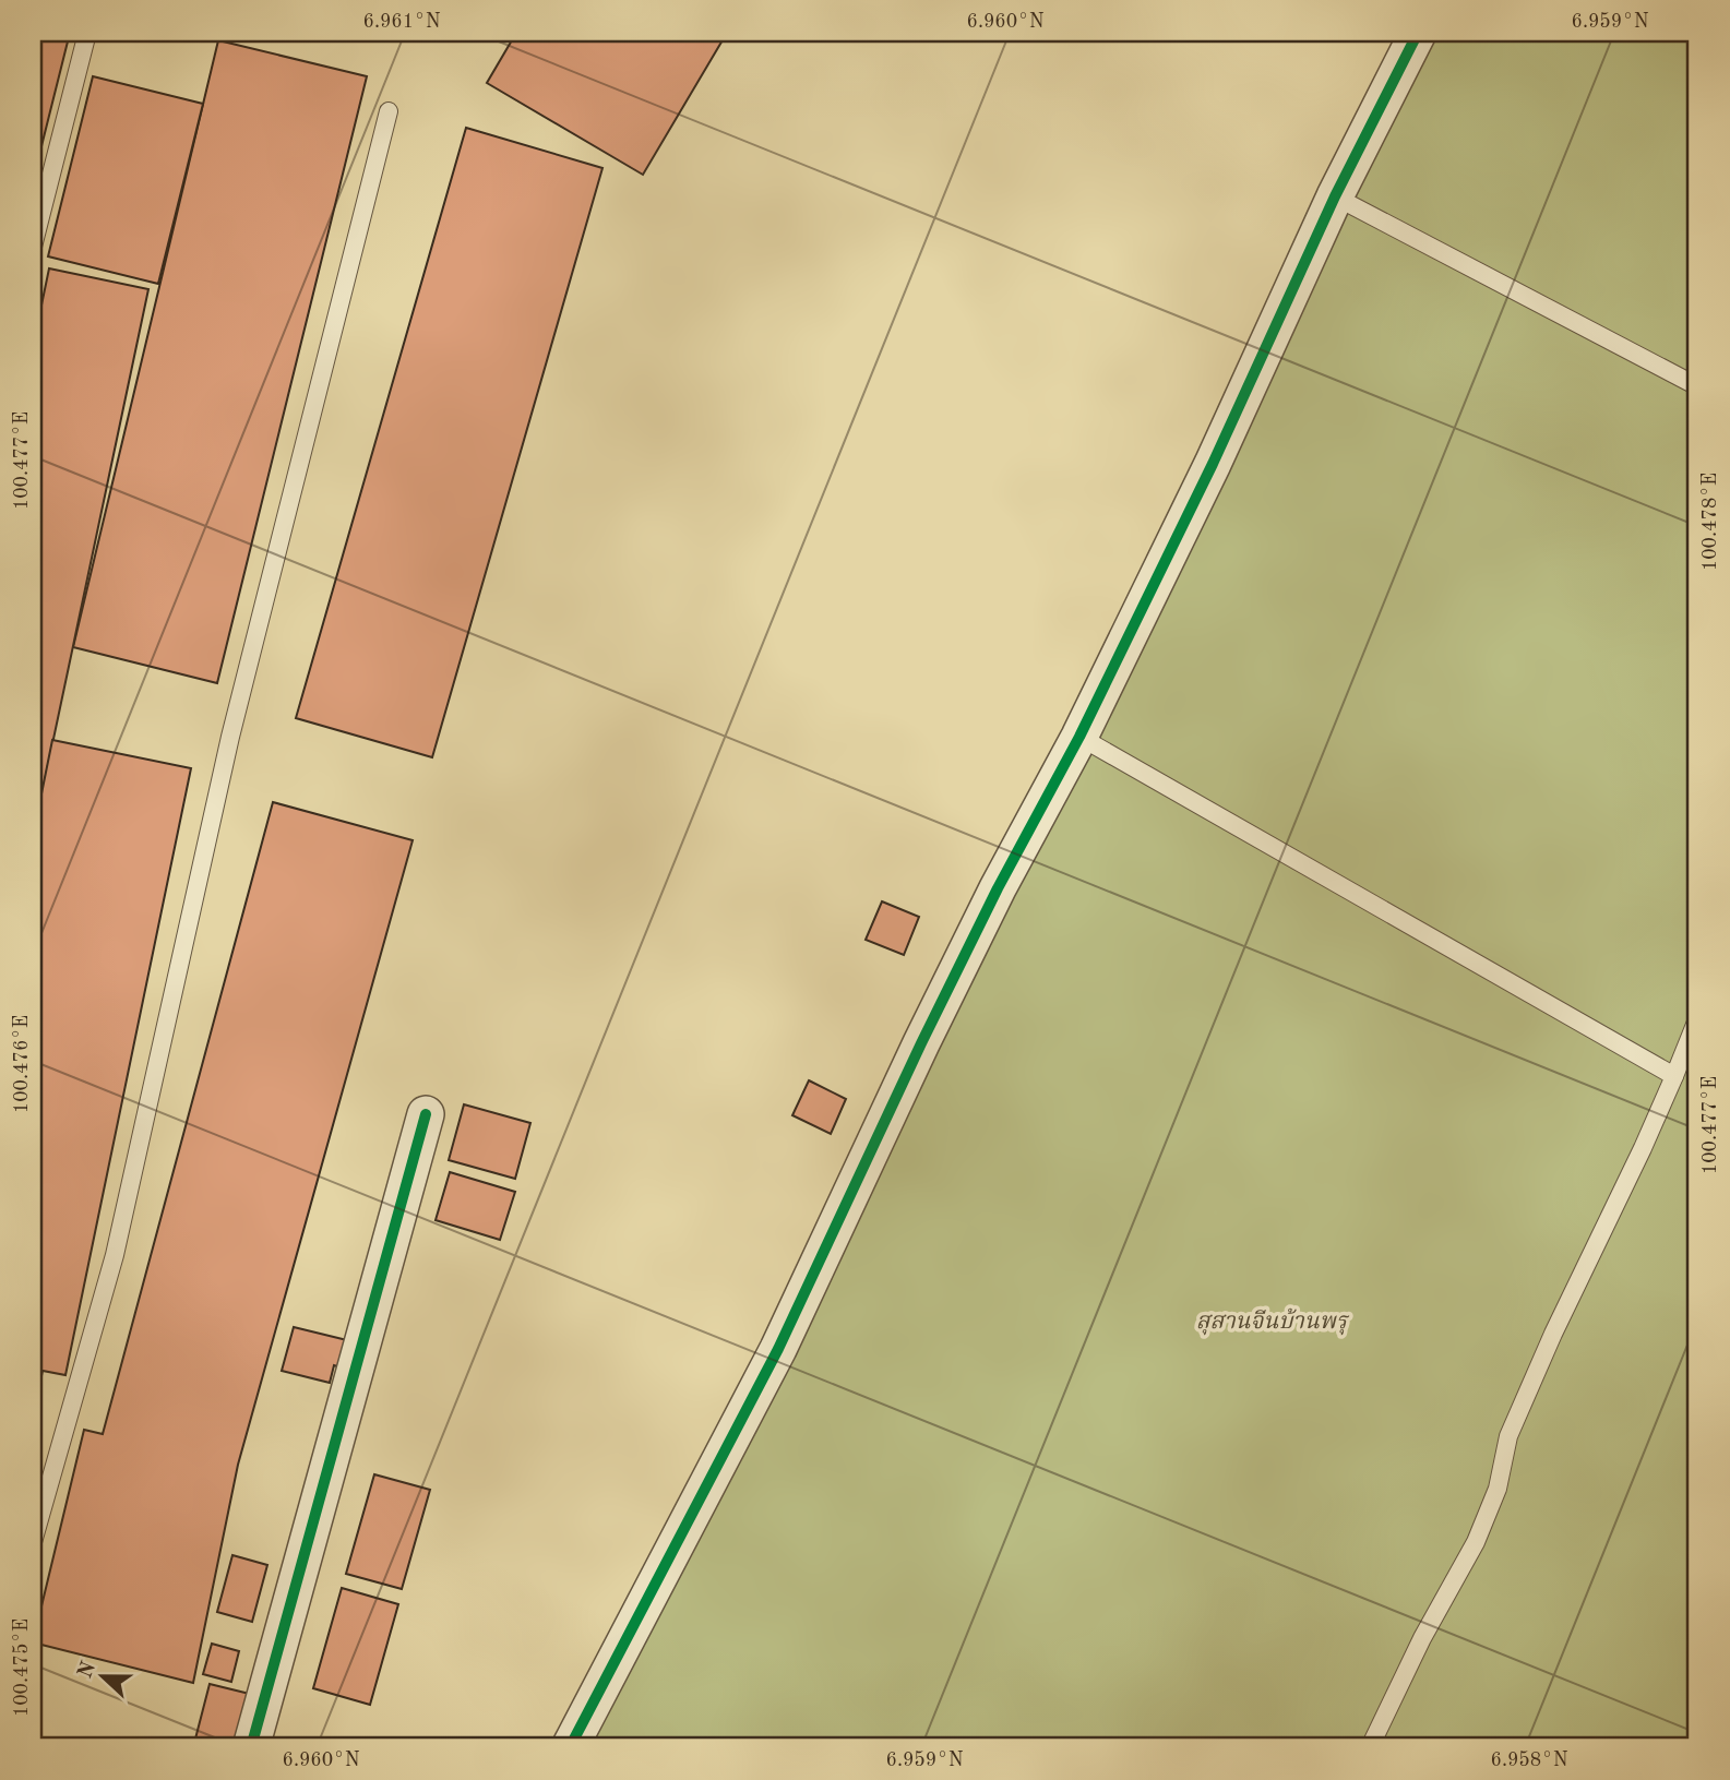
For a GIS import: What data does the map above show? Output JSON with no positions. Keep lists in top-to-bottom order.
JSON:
{
  "parks": ["สุสานจีนบ้านพรุ"],
  "north": "left",
  "coordinates": [
    "6.961°N",
    "6.960°N",
    "6.959°N",
    "100.477°E",
    "100.478°E",
    "100.476°E",
    "100.475°E",
    "6.958°N"
  ]
}
